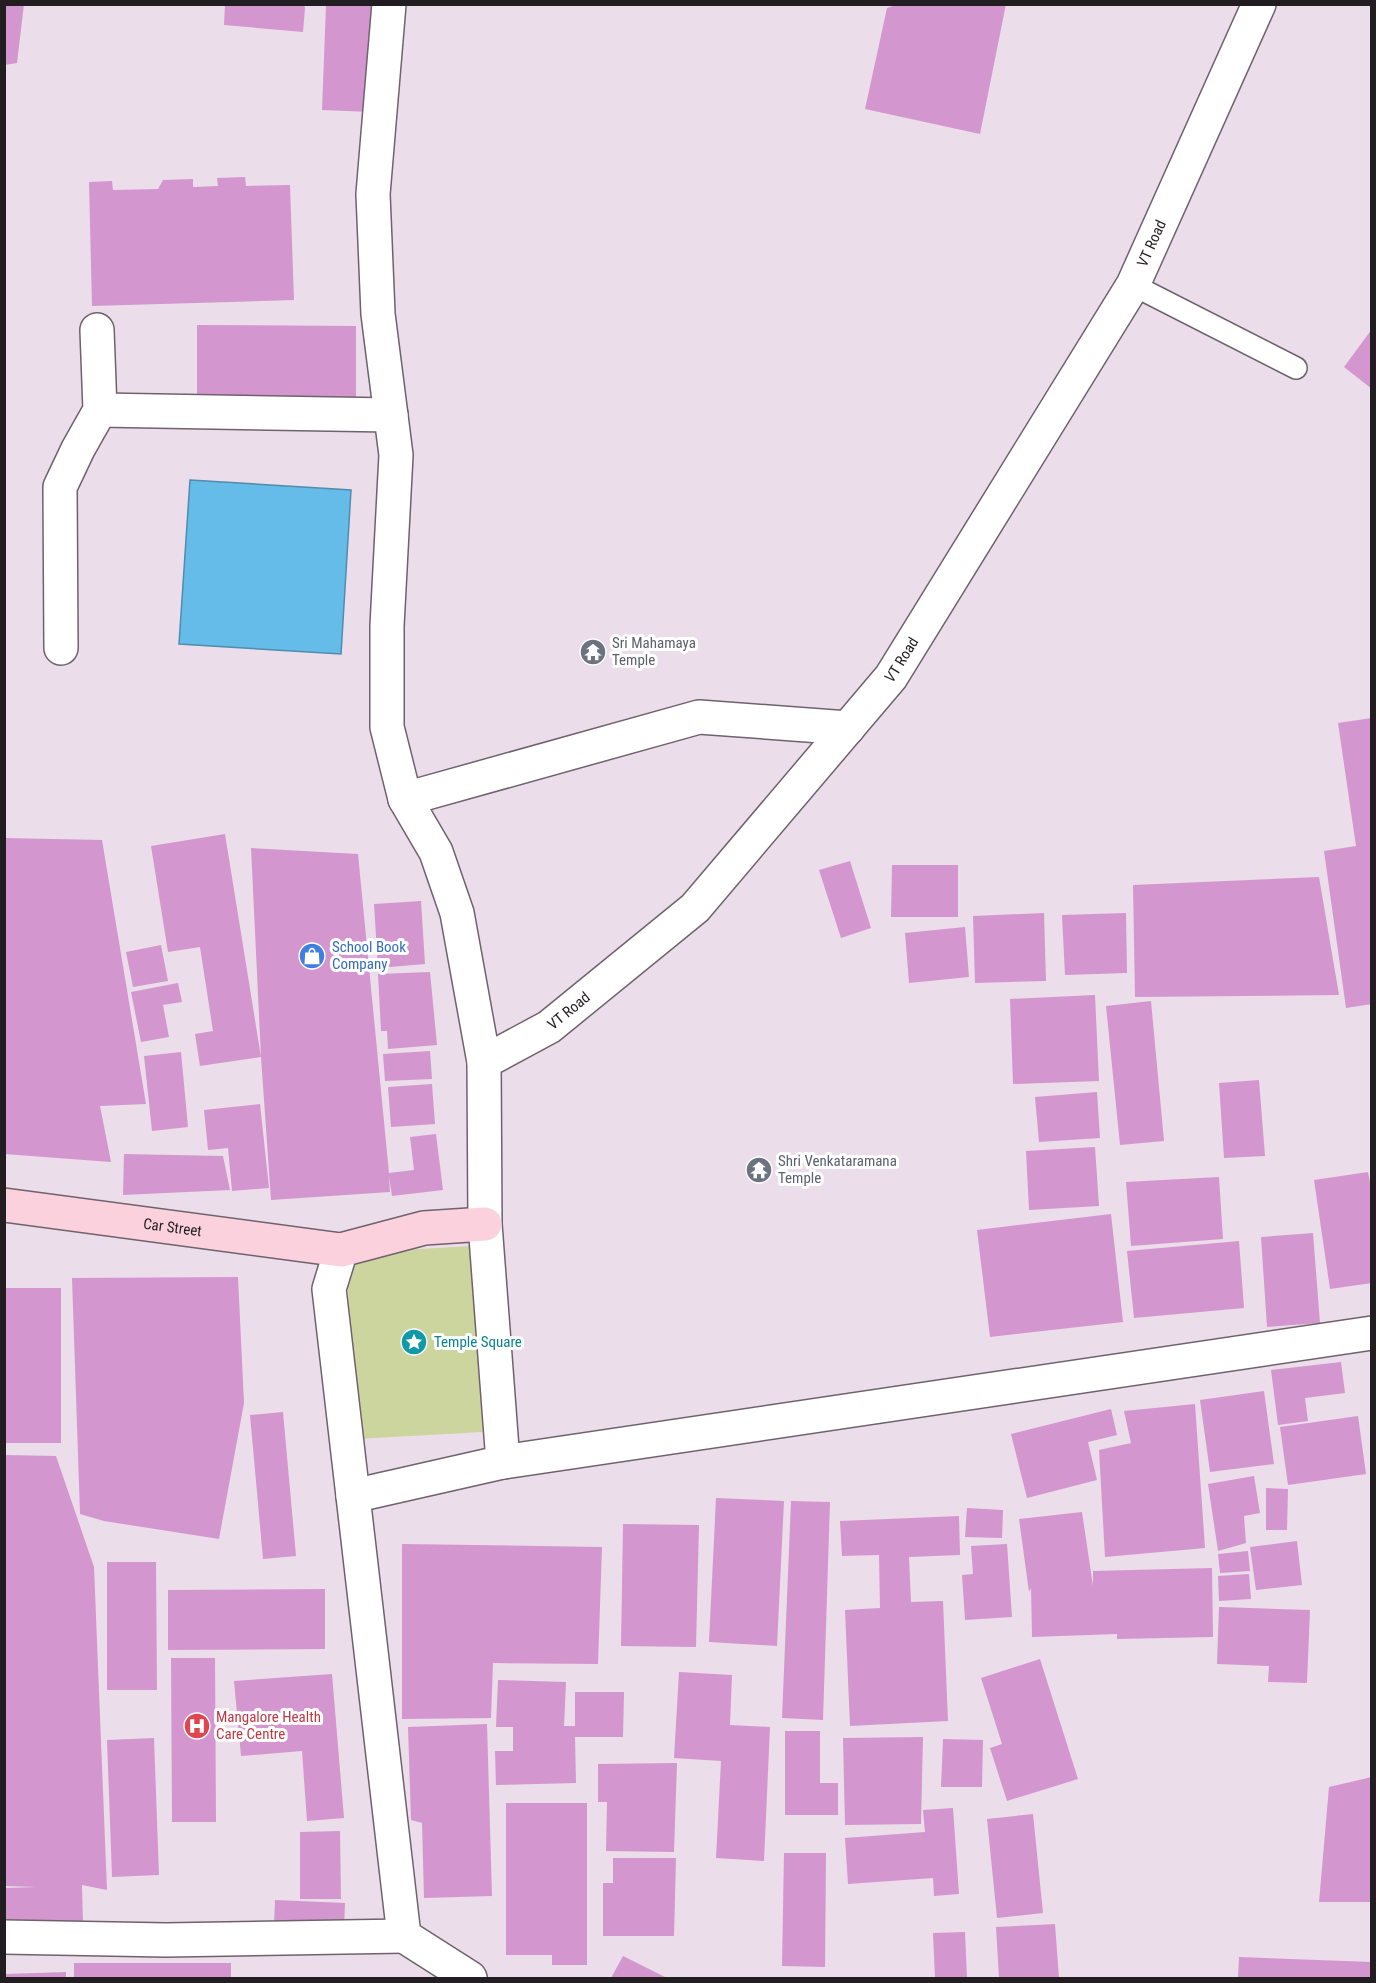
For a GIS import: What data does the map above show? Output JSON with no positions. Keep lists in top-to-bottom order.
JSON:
{
  "streets": {
    "main road": ["Car Street"],
    "street": ["VT Road"]
  },
  "places": {
    "temple": ["Sri Mahamaya Temple", "Shri Venkataramana Temple"],
    "shop": ["School Book Company"],
    "place": ["Temple Square"],
    "hospital": ["Mangalore Health Care Centre"]
  }
}
